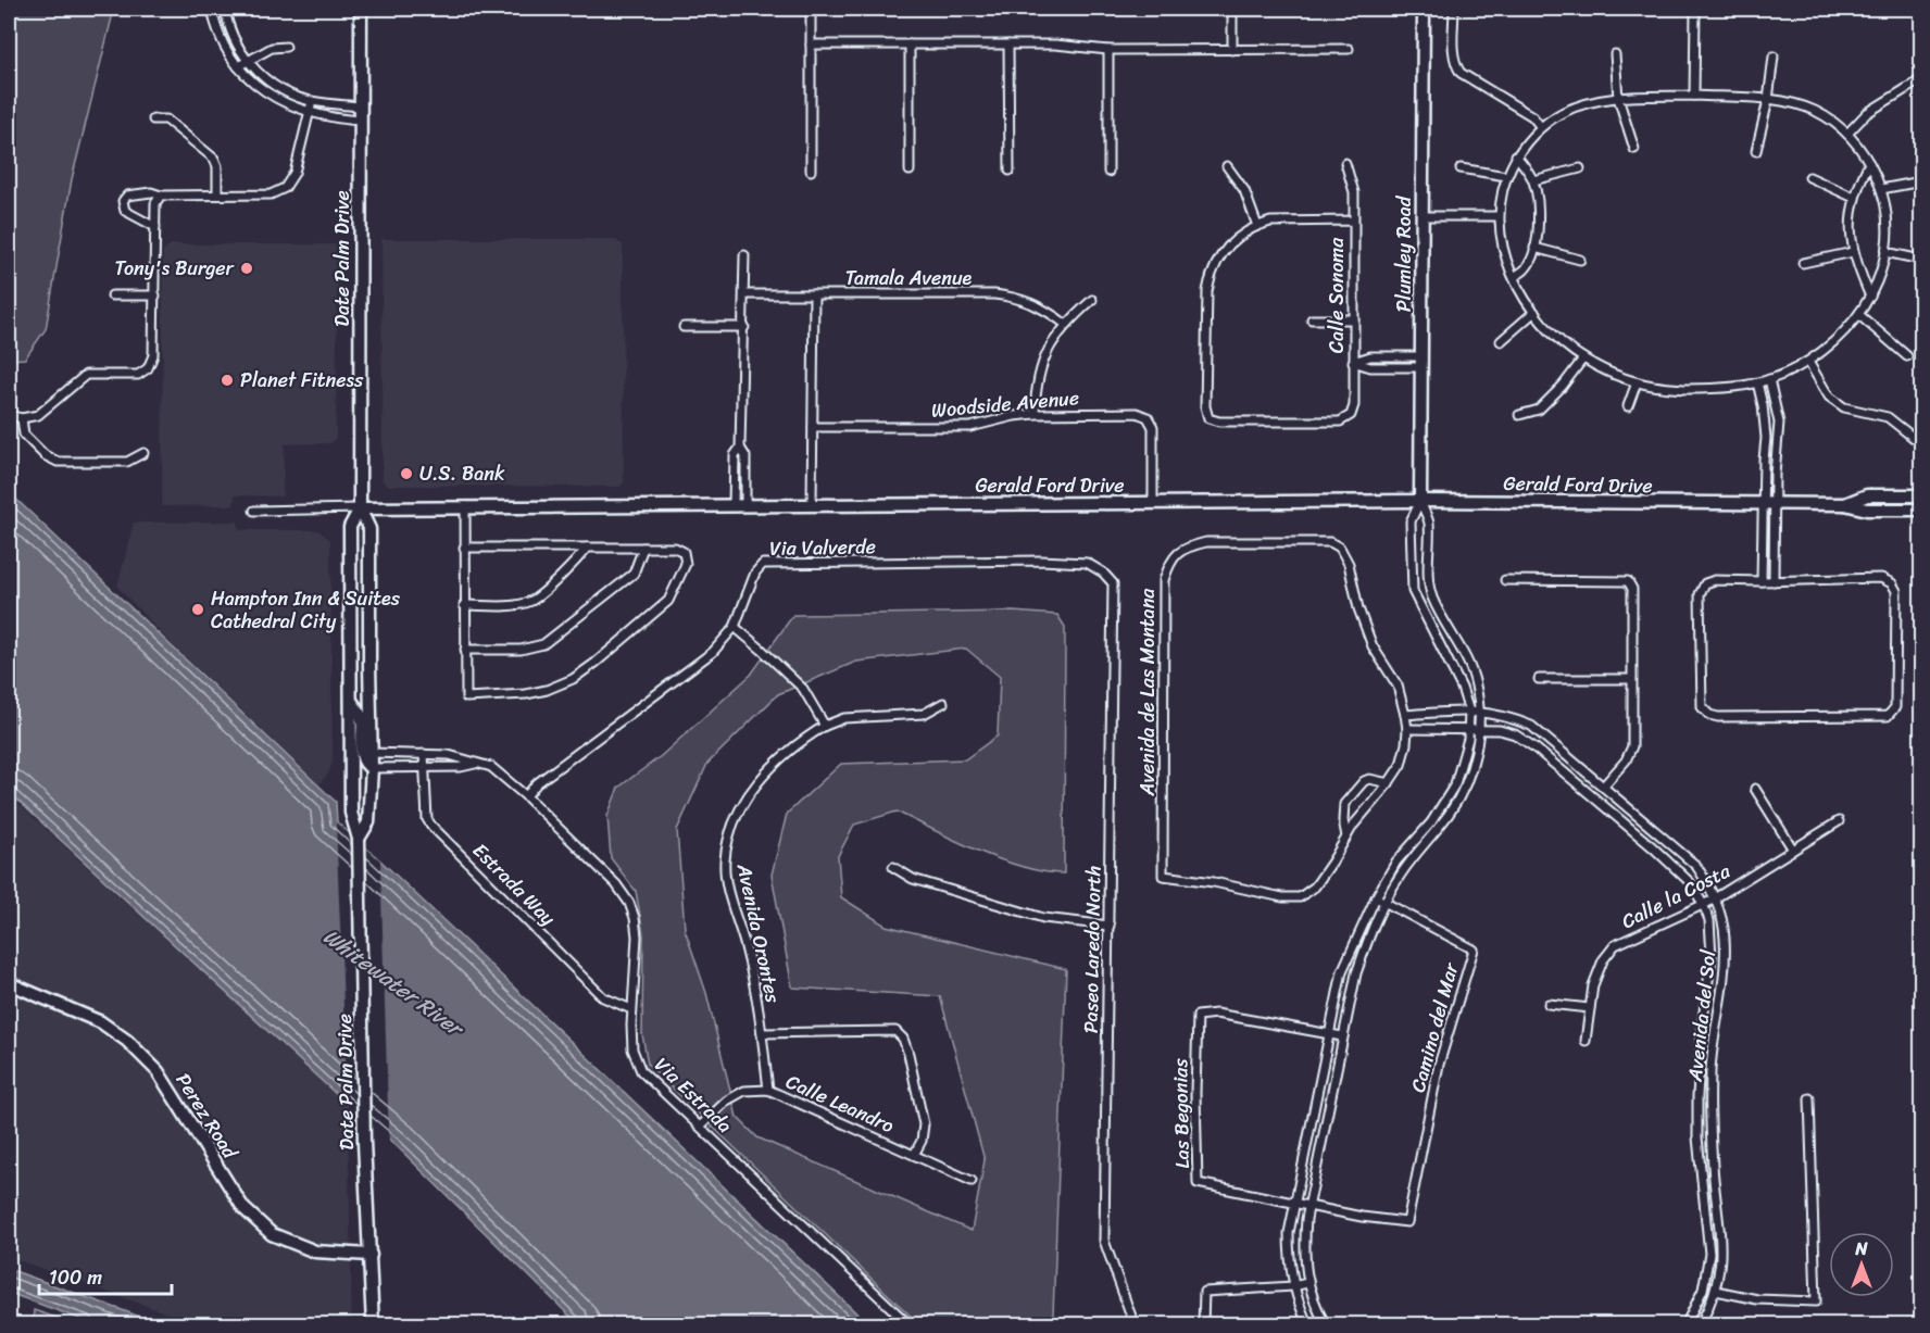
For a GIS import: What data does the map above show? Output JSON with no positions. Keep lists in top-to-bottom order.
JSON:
{
  "streets": {
    "main road": [
      "Plumley Road",
      "Date Palm Drive",
      "Gerald Ford Drive",
      "Perez Road"
    ],
    "street": [
      "Tamala Avenue",
      "Calle Sonoma",
      "Woodside Avenue",
      "Via Valverde",
      "Avenida de Las Montana",
      "Estrada Way",
      "Calle la Costa",
      "Avenida Orontes",
      "Paseo Laredo North",
      "Avenida del Sol",
      "Camino del Mar",
      "Via Estrada",
      "Calle Leandro",
      "Las Begonias"
    ]
  },
  "crossings": [
    ["Plumley Road", "Gerald Ford Drive"],
    ["Date Palm Drive", "Gerald Ford Drive"],
    ["Date Palm Drive", "Via Estrada"],
    ["Date Palm Drive", "Perez Road"],
    ["Woodside Avenue", "Gerald Ford Drive"],
    ["Via Valverde", "Paseo Laredo North"],
    ["Via Valverde", "Via Estrada"],
    ["Avenida de Las Montana", "Avenida del Sol"],
    ["Estrada Way", "Via Estrada"],
    ["Calle la Costa", "Avenida del Sol"],
    ["Avenida Orontes", "Calle Leandro"],
    ["Camino del Mar", "Las Begonias"],
    ["Via Estrada", "Calle Leandro"]
  ],
  "water": ["Whitewater River"],
  "places": [
    "Tony's Burger",
    "Planet Fitness",
    "U.S. Bank",
    "Hampton Inn & Suites Cathedral City"
  ],
  "scale_bar": "100 m",
  "north": "top"
}
